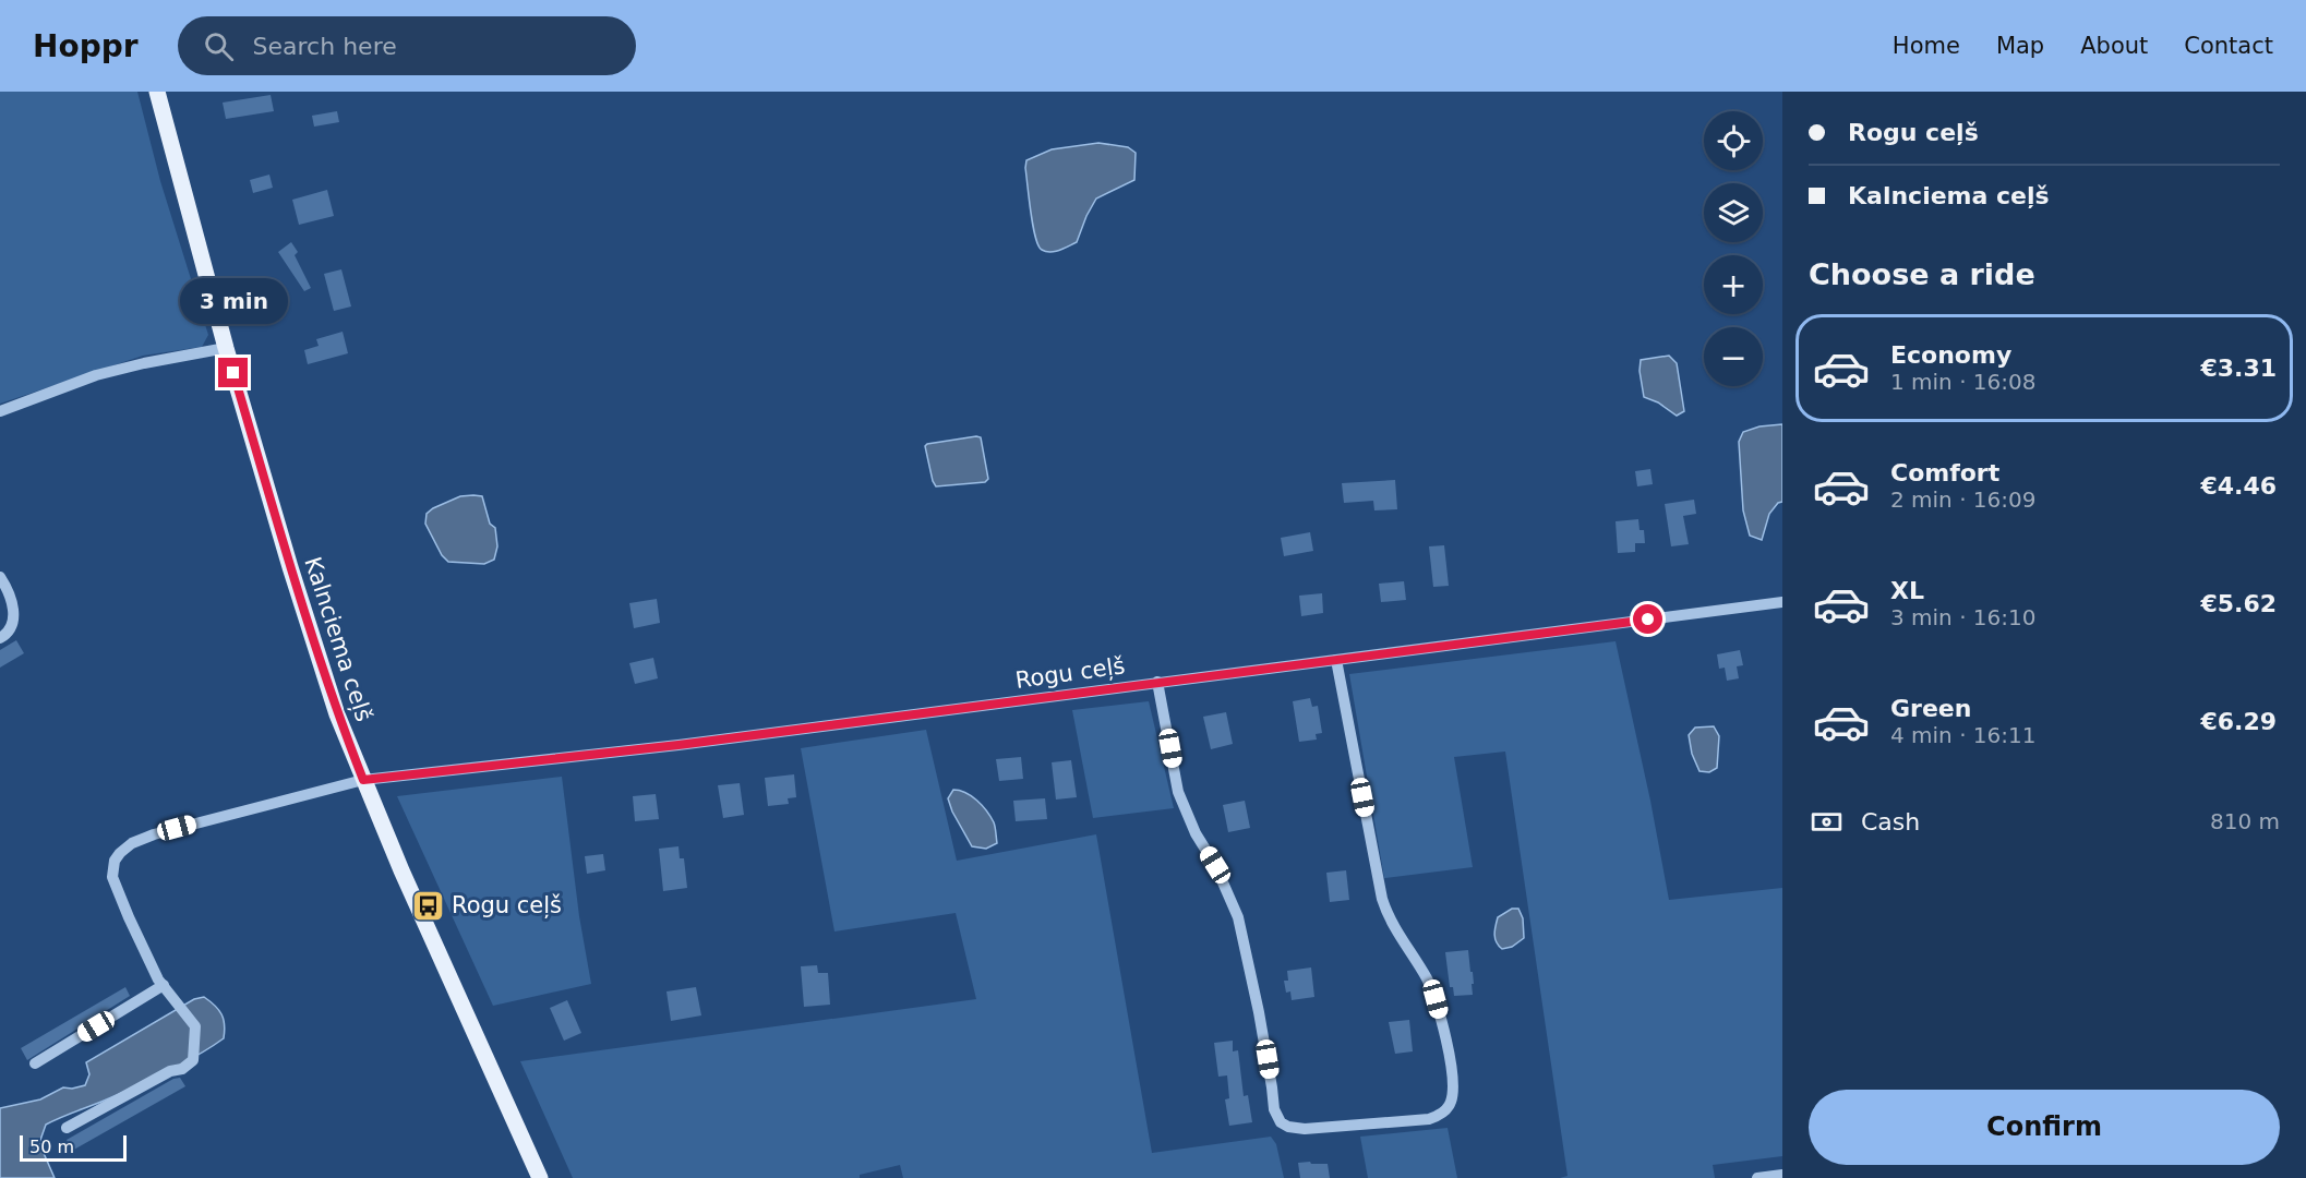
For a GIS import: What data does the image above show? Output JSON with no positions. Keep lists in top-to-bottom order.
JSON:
{
  "streets": {
    "main road": ["Kalnciema ceļš"],
    "street": ["Rogu ceļš"]
  },
  "crossings": [
    ["Kalnciema ceļš", "Rogu ceļš"]
  ],
  "places": {
    "bus stop": ["Rogu ceļš"]
  },
  "scale_bar": "50 m",
  "page": {
    "header": "Hoppr",
    "search": "Search here",
    "nav": [
      "Home",
      "Map",
      "About",
      "Contact"
    ],
    "banner": ["Rogu ceļš", "Kalnciema ceļš"],
    "map_buttons": ["+", "−"],
    "heading": "Choose a ride",
    "bubble": "3 min",
    "list": [
      {
        "name": "Economy",
        "note": "1 min · 16:08",
        "value": "€3.31"
      },
      {
        "name": "Comfort",
        "note": "2 min · 16:09",
        "value": "€4.46"
      },
      {
        "name": "XL",
        "note": "3 min · 16:10",
        "value": "€5.62"
      },
      {
        "name": "Green",
        "note": "4 min · 16:11",
        "value": "€6.29"
      }
    ],
    "pay": ["Cash", "810 m"],
    "buttons": "Confirm",
    "scale": "50 m"
  }
}
